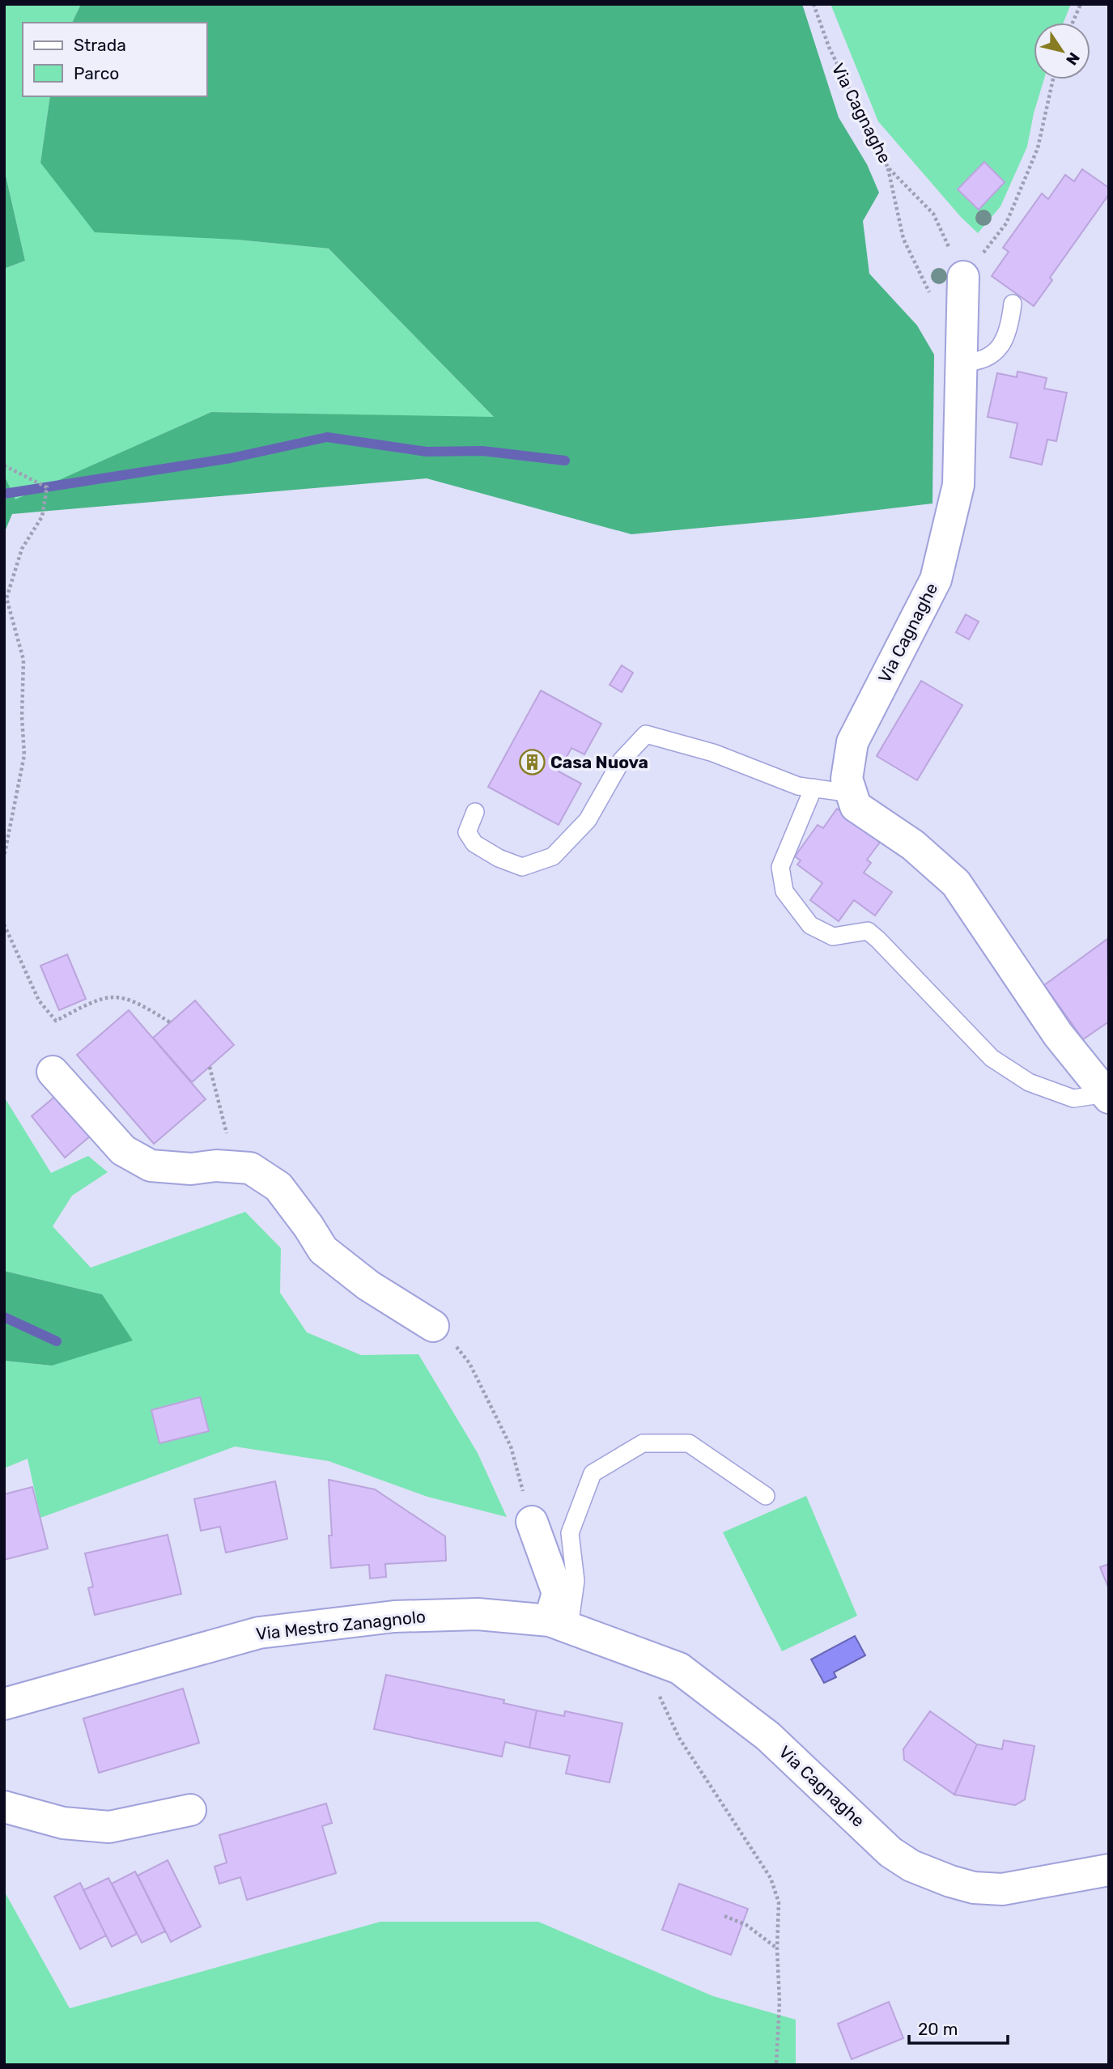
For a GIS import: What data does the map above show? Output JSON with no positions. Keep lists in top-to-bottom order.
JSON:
{
  "streets": {
    "street": ["Via Cagnaghe", "Via Mestro Zanagnolo"]
  },
  "crossings": [
    ["Via Cagnaghe", "Via Mestro Zanagnolo"]
  ],
  "places": {
    "building": ["Casa Nuova"]
  },
  "legend": ["Strada", "Parco"],
  "scale_bar": "20 m",
  "north": "bottom right"
}
